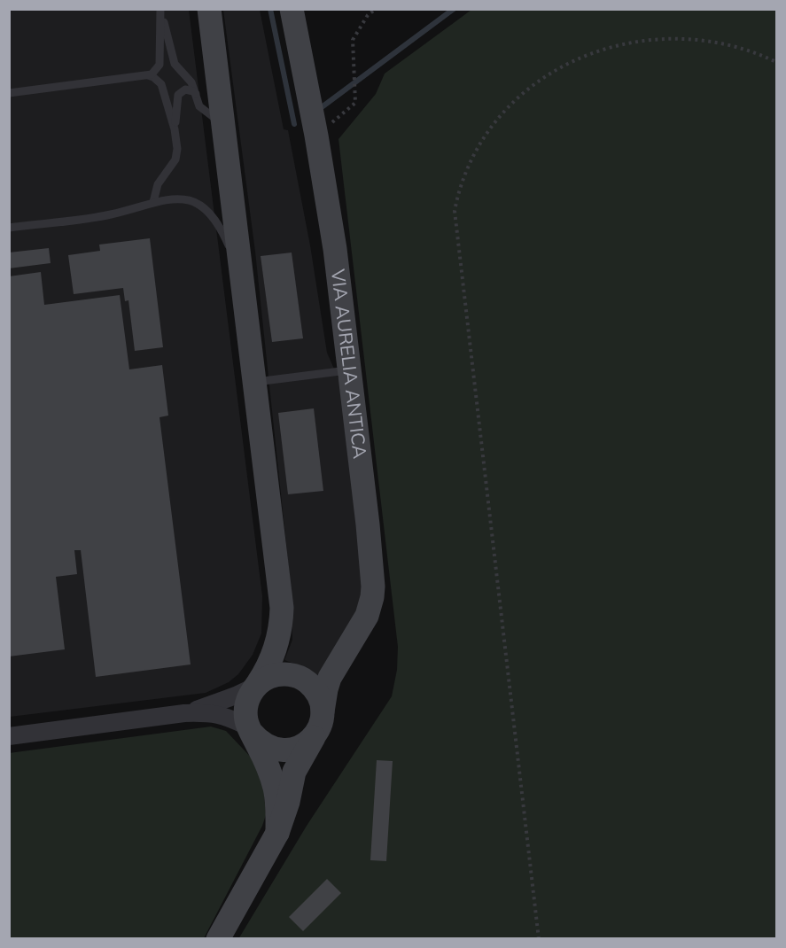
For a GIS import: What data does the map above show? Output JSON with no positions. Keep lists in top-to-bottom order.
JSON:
{
  "streets": {
    "street": ["VIA AURELIA ANTICA"]
  }
}
